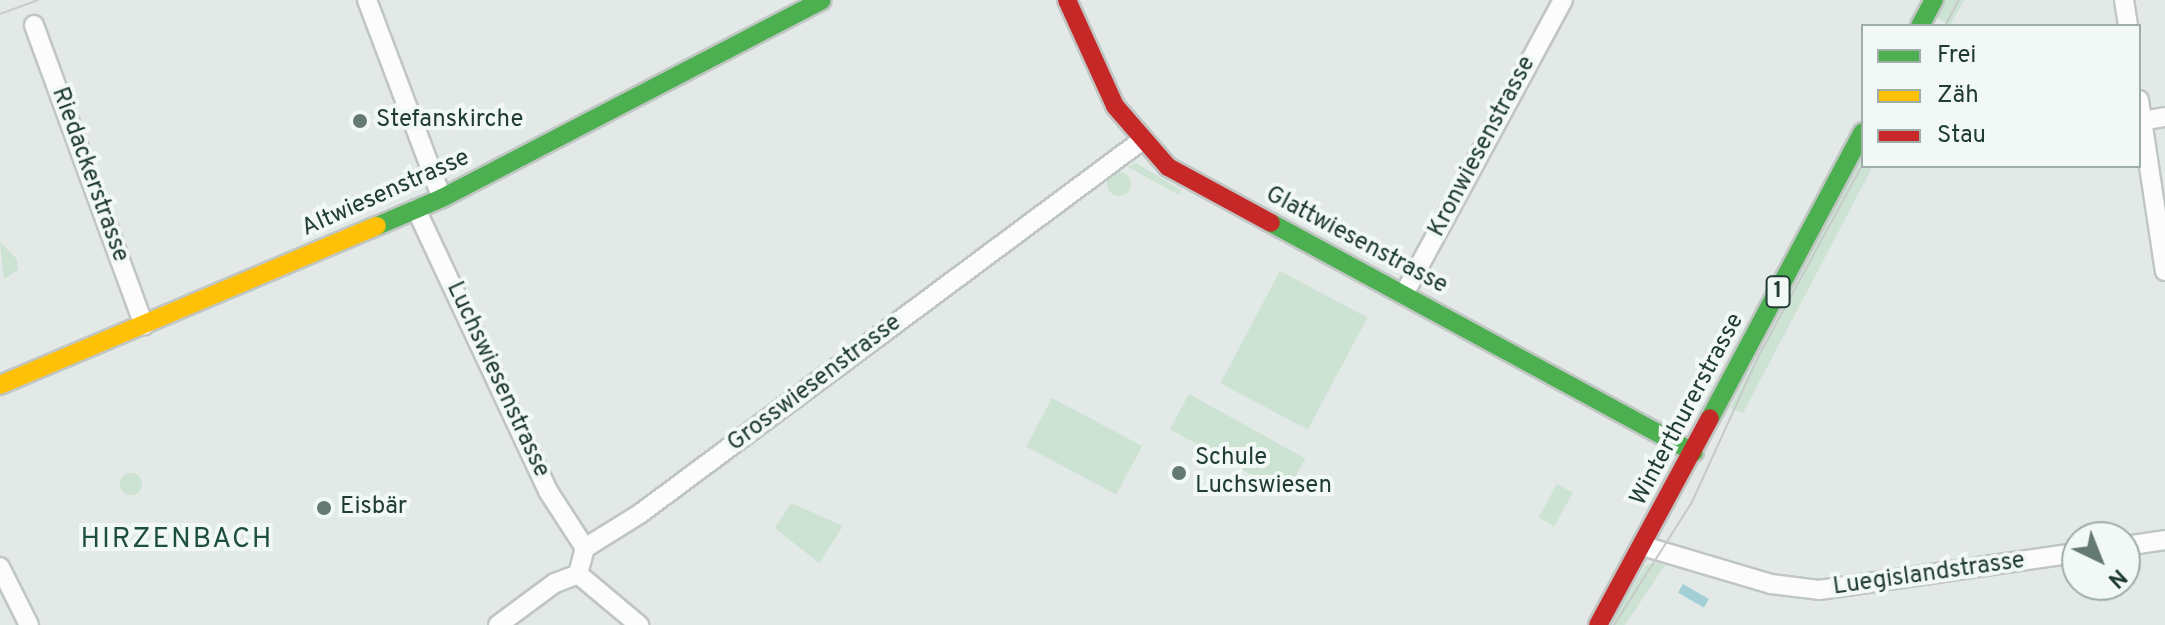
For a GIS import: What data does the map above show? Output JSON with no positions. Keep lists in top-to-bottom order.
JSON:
{
  "streets": {
    "street": [
      "Kronwiesenstrasse",
      "Riedackerstrasse",
      "Altwiesenstrasse",
      "Glattwiesenstrasse",
      "1",
      "Luchswiesenstrasse",
      "Grosswiesenstrasse",
      "Winterthurerstrasse",
      "Luegislandstrasse"
    ]
  },
  "crossings": [
    ["Kronwiesenstrasse", "Glattwiesenstrasse"],
    ["Riedackerstrasse", "Altwiesenstrasse"],
    ["Altwiesenstrasse", "Luchswiesenstrasse"],
    ["Glattwiesenstrasse", "Grosswiesenstrasse"],
    ["Glattwiesenstrasse", "Winterthurerstrasse"],
    ["Luchswiesenstrasse", "Grosswiesenstrasse"],
    ["Winterthurerstrasse", "Luegislandstrasse"]
  ],
  "districts": ["HIRZENBACH"],
  "places": ["Stefanskirche", "Schule Luchswiesen", "Eisbär"],
  "legend": ["Frei", "Zäh", "Stau"],
  "north": "bottom right"
}
